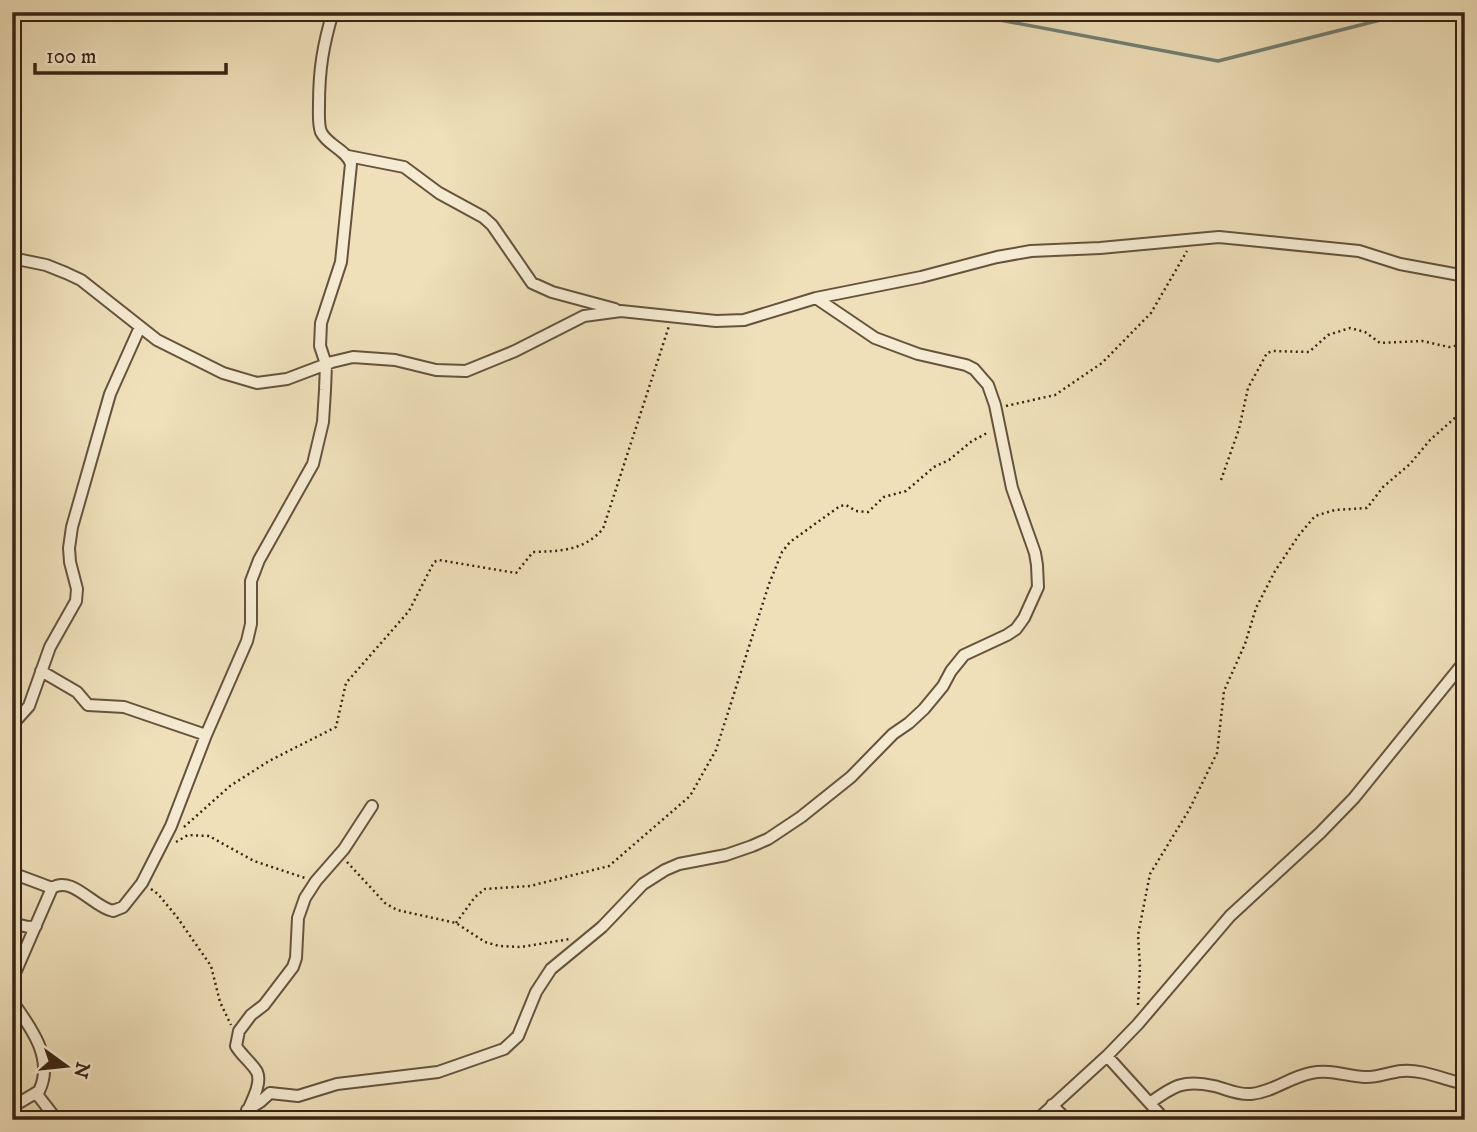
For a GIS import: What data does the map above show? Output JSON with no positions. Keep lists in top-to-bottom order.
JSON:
{
  "scale_bar": "100 m",
  "north": "right"
}
